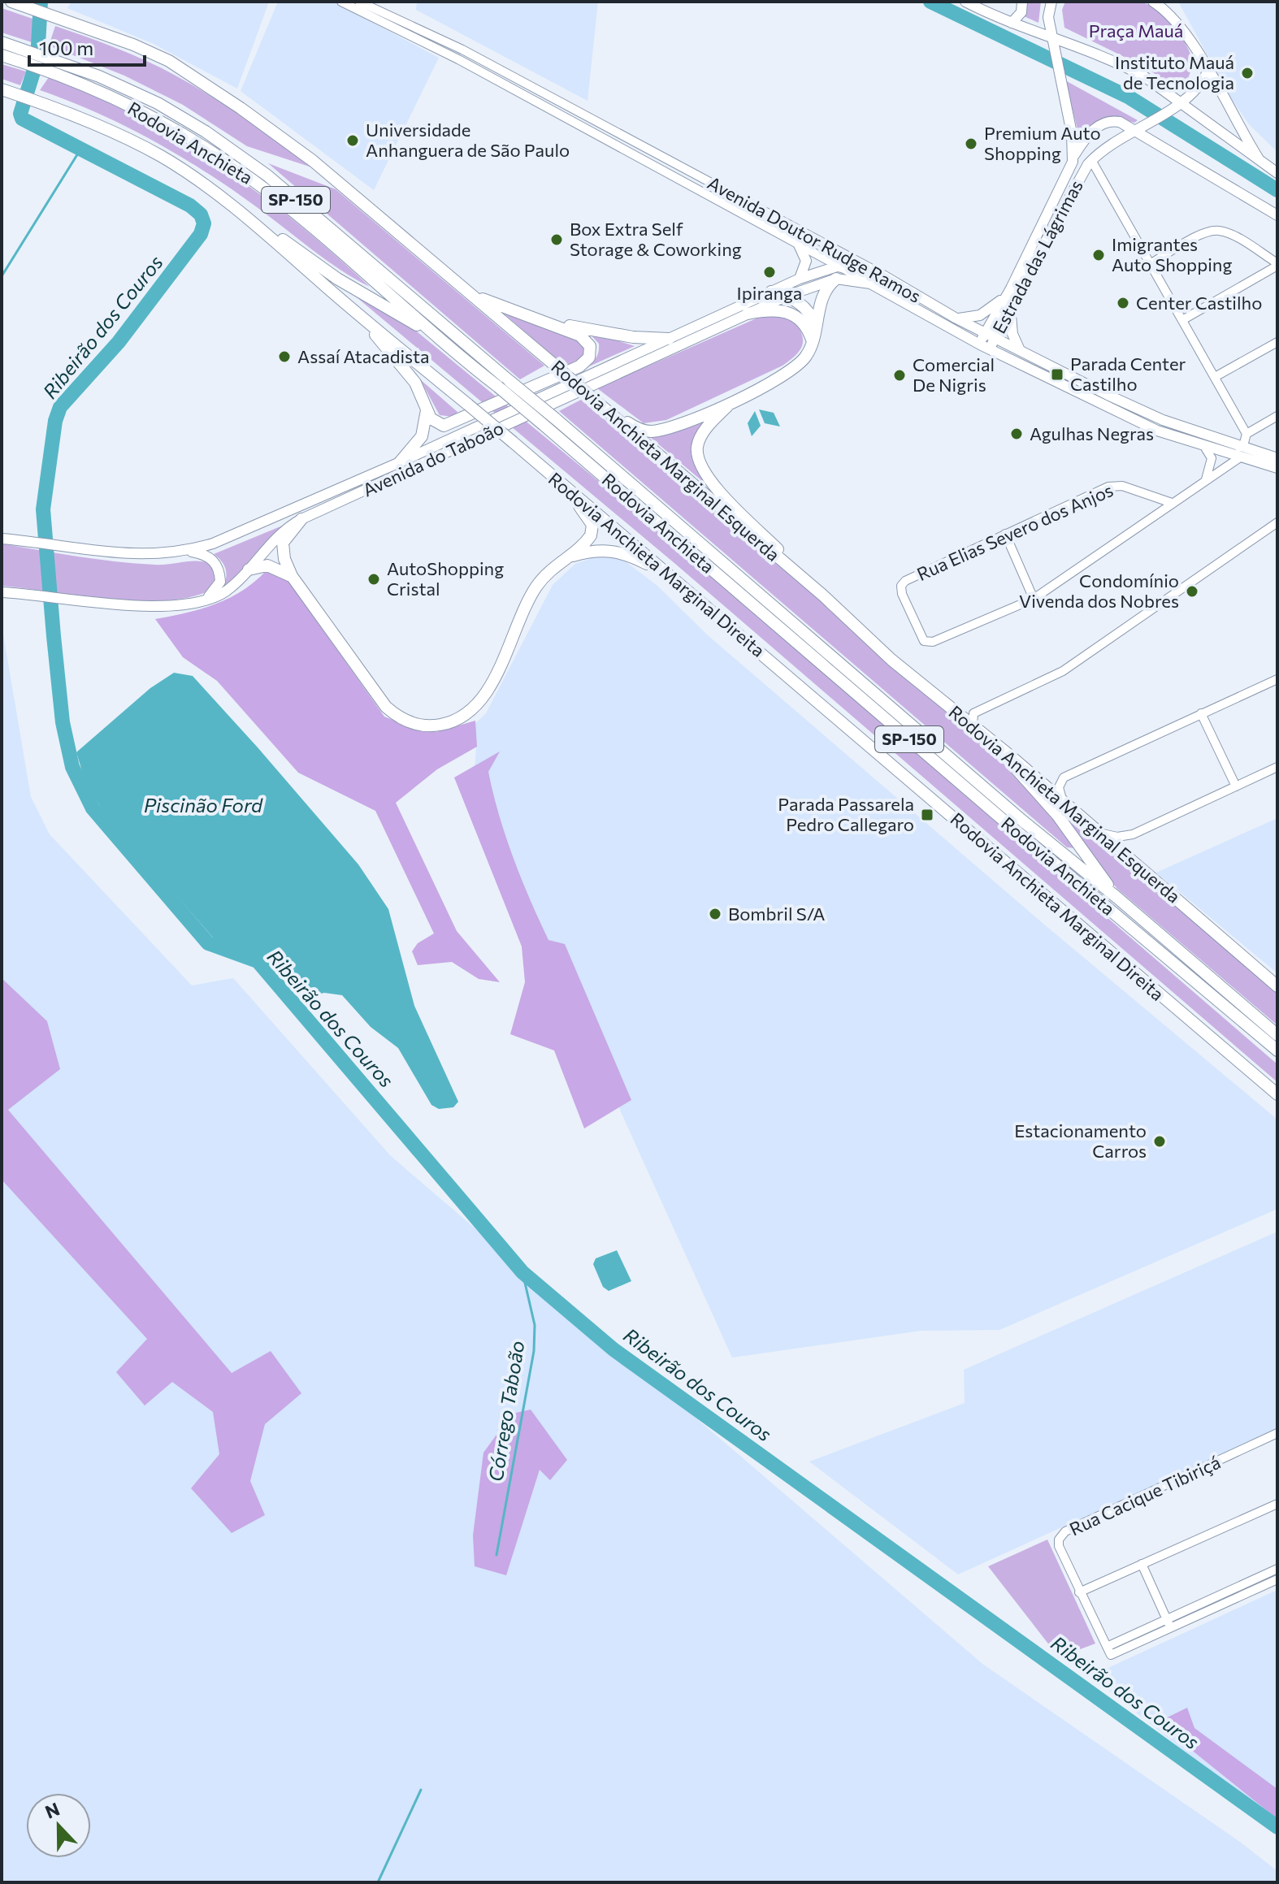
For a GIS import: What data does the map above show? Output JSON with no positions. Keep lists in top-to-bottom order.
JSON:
{
  "streets": {
    "highway": [
      "Rodovia Anchieta",
      "SP-150",
      "Rodovia Anchieta Marginal Esquerda",
      "Rodovia Anchieta Marginal Direita"
    ],
    "main road": ["Avenida Doutor Rudge Ramos", "Estrada das Lágrimas", "Avenida do Taboão"],
    "street": ["Rua Elias Severo dos Anjos", "Rua Cacique Tibiriçá"]
  },
  "crossings": [
    ["Avenida Doutor Rudge Ramos", "Estrada das Lágrimas"],
    ["Avenida Doutor Rudge Ramos", "Avenida do Taboão"]
  ],
  "water": ["Ribeirão dos Couros", "Piscinão Ford", "Córrego Taboão"],
  "parks": ["Praça Mauá"],
  "places": {
    "other": [
      "Instituto Mauá de Tecnologia",
      "Universidade Anhanguera de São Paulo",
      "Premium Auto Shopping",
      "Box Extra Self Storage & Coworking",
      "Imigrantes Auto Shopping",
      "Ipiranga",
      "Center Castilho",
      "Assaí Atacadista",
      "Comercial De Nigris",
      "Agulhas Negras",
      "AutoShopping Cristal",
      "Condomínio Vivenda dos Nobres",
      "Bombril S/A",
      "Estacionamento Carros"
    ],
    "transit": ["Parada Center Castilho", "Parada Passarela Pedro Callegaro"]
  },
  "scale_bar": "100 m",
  "north": "top"
}
